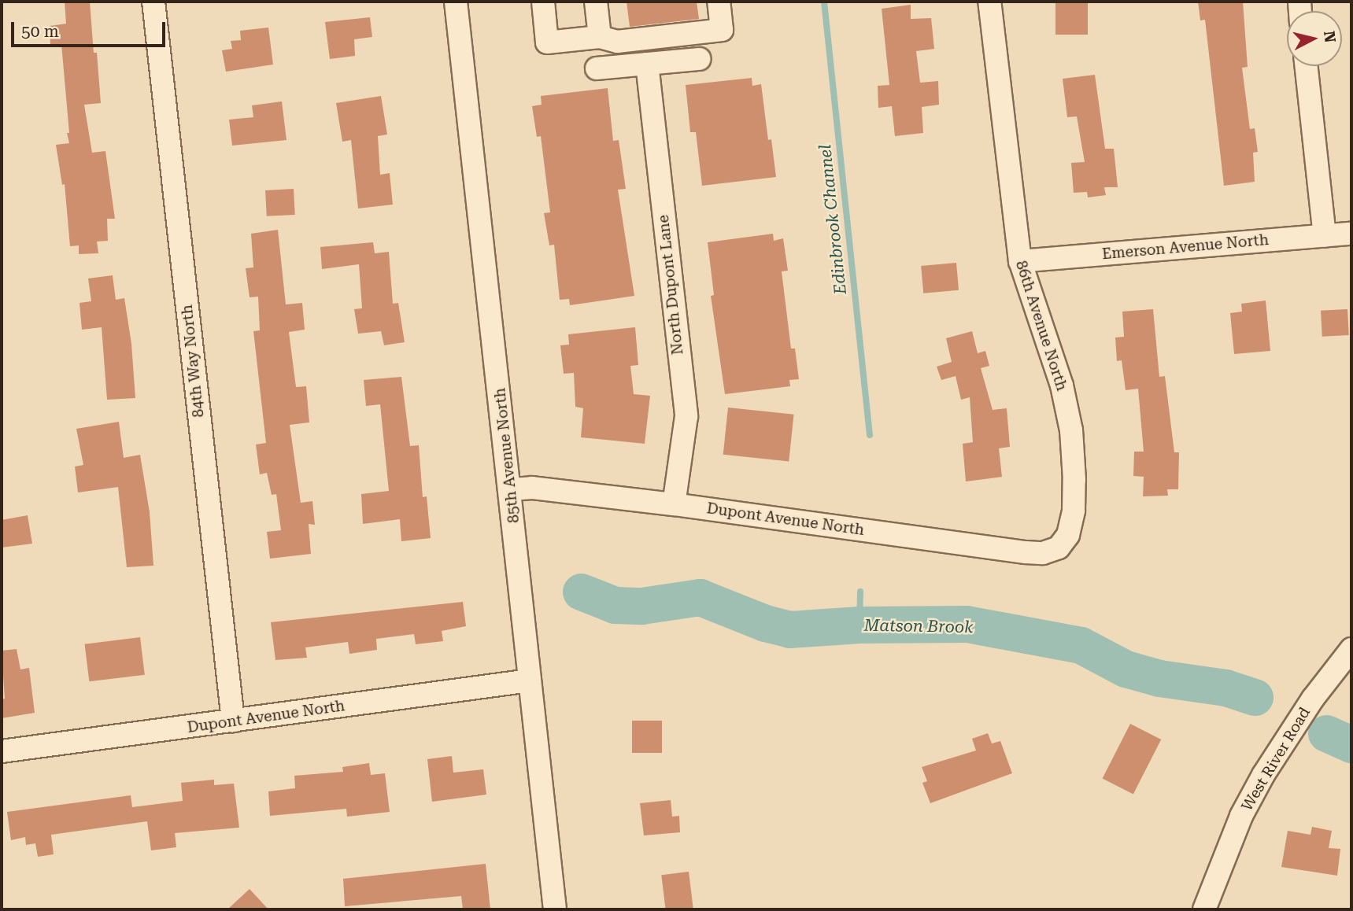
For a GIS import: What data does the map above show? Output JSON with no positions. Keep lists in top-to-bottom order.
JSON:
{
  "streets": {
    "street": [
      "Emerson Avenue North",
      "North Dupont Lane",
      "86th Avenue North",
      "84th Way North",
      "85th Avenue North",
      "Dupont Avenue North",
      "West River Road"
    ]
  },
  "crossings": [
    ["Emerson Avenue North", "86th Avenue North"],
    ["North Dupont Lane", "Dupont Avenue North"],
    ["86th Avenue North", "Dupont Avenue North"],
    ["84th Way North", "Dupont Avenue North"],
    ["85th Avenue North", "Dupont Avenue North"]
  ],
  "water": ["Edinbrook Channel", "Matson Brook"],
  "scale_bar": "50 m",
  "north": "right"
}
